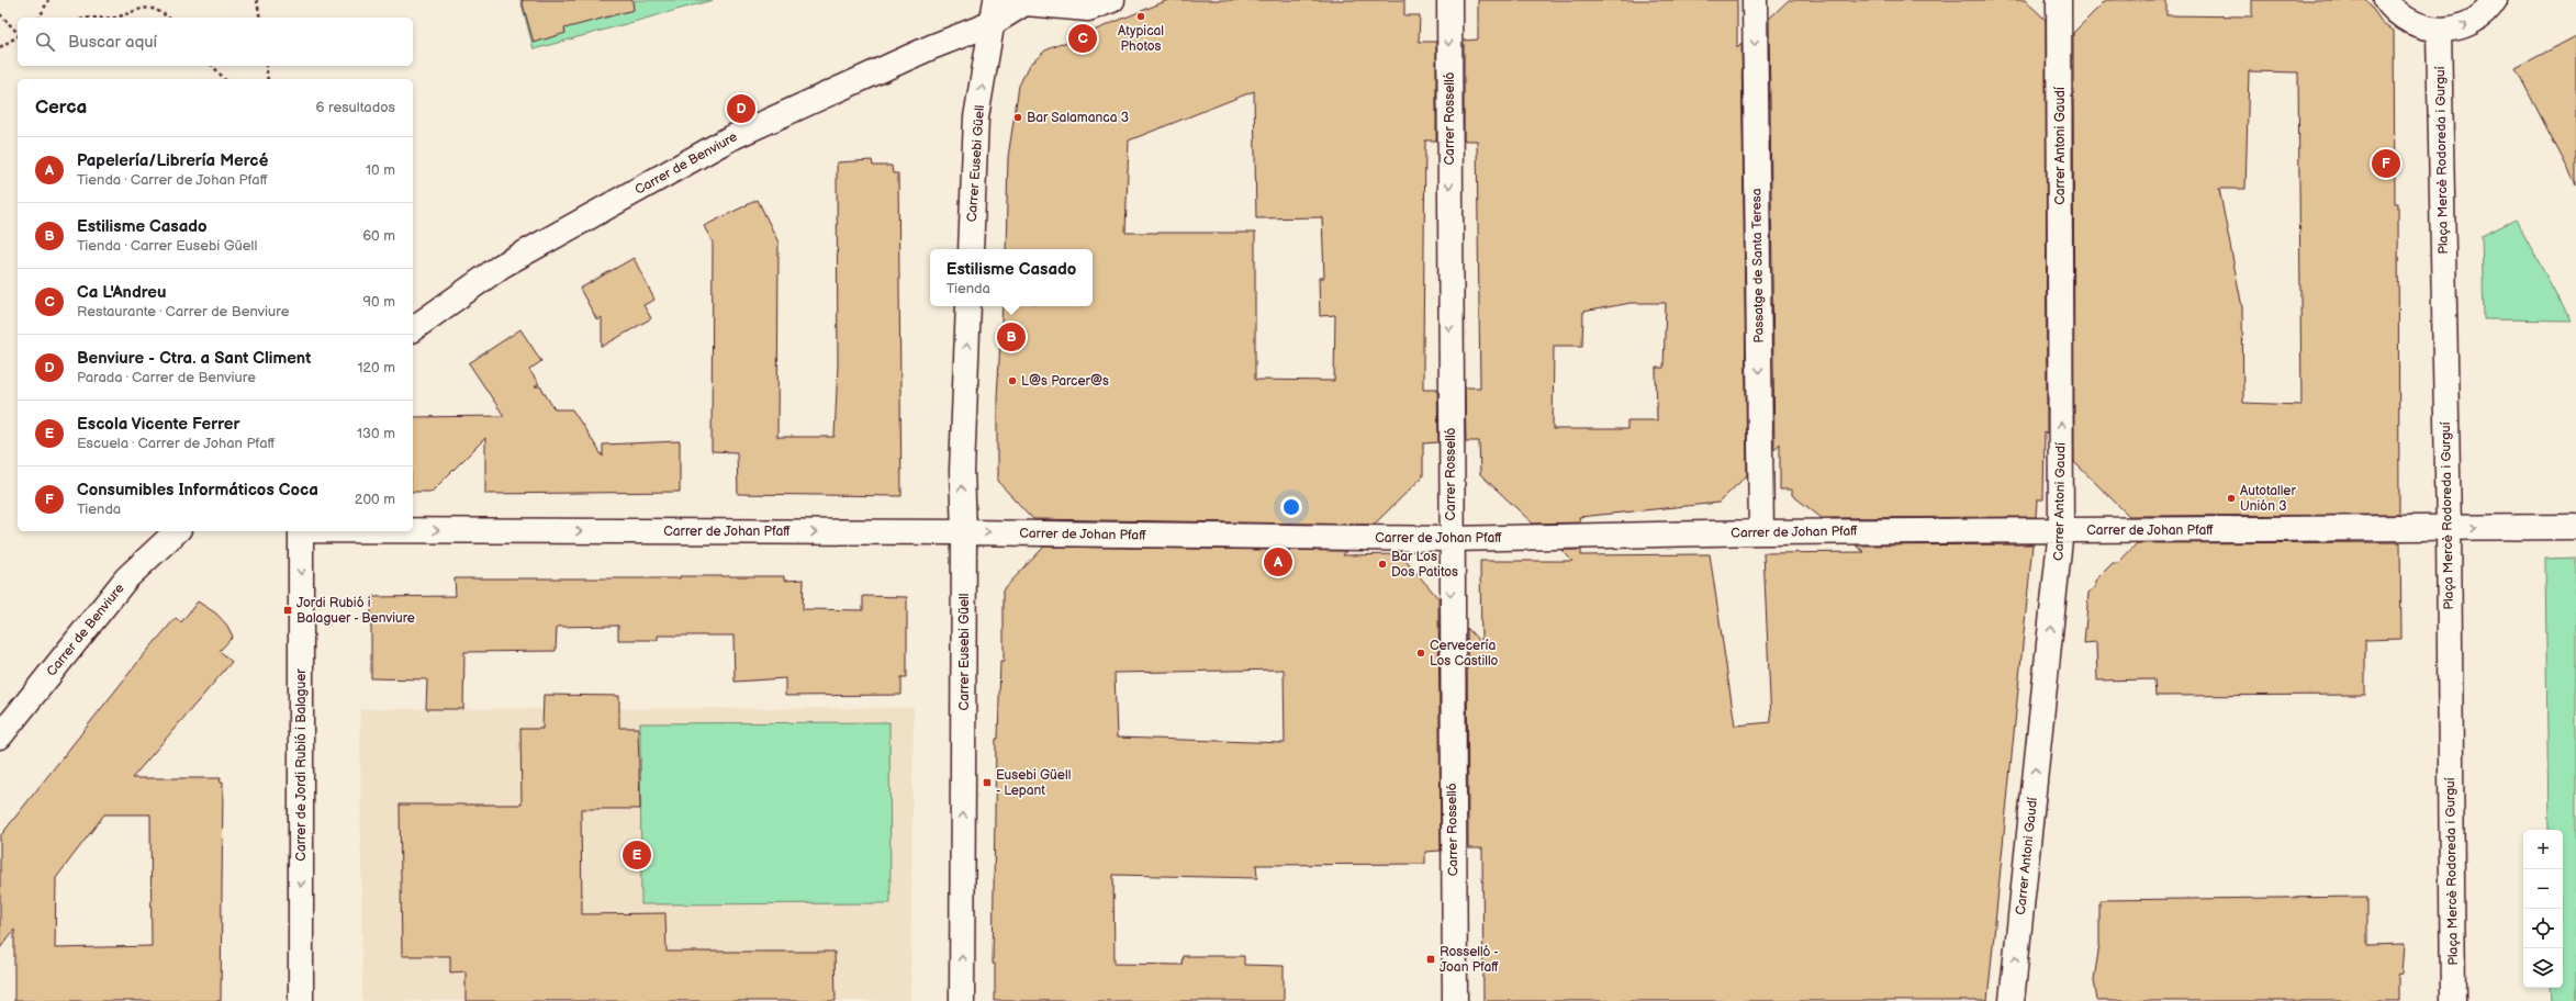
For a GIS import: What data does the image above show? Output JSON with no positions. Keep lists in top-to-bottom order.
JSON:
{
  "streets": {
    "street": [
      "Carrer Rosselló",
      "Carrer Antoni Gaudí",
      "Plaça Mercè Rodoreda i Gurguí",
      "Carrer de Benviure",
      "Carrer Eusebi Güell",
      "Passatge de Santa Teresa",
      "Carrer de Johan Pfaff",
      "Carrer de Jordi Rubió i Balaguer"
    ]
  },
  "crossings": [
    ["Carrer Rosselló", "Carrer de Johan Pfaff"],
    ["Carrer Antoni Gaudí", "Carrer de Johan Pfaff"],
    ["Plaça Mercè Rodoreda i Gurguí", "Carrer de Johan Pfaff"],
    ["Carrer de Benviure", "Carrer Eusebi Güell"],
    ["Carrer Eusebi Güell", "Carrer de Johan Pfaff"],
    ["Passatge de Santa Teresa", "Carrer de Johan Pfaff"]
  ],
  "one_way": [
    "Carrer Rosselló",
    "Carrer Antoni Gaudí",
    "Carrer Eusebi Güell",
    "Passatge de Santa Teresa",
    "Carrer de Johan Pfaff",
    "Carrer de Jordi Rubió i Balaguer"
  ],
  "places": {
    "other": [
      "Atypical Photos",
      "Bar Salamanca 3",
      "L@s Parcer@s",
      "Autotaller Unión 3",
      "Bar Los Dos Patitos",
      "Cervecería Los Castillo"
    ],
    "transit": ["Jordi Rubió i Balaguer - Benviure", "Eusebi Güell - Lepant", "Rosselló - Joan Pfaff"]
  },
  "page": {
    "search": "Buscar aquí",
    "pins": [
      "C",
      "D",
      "F",
      "B",
      "A",
      "E"
    ],
    "heading": ["Cerca", "6 resultados"],
    "list": [
      {
        "mark": "A",
        "name": "Papelería/Librería Mercé",
        "note": "Tienda · Carrer de Johan Pfaff",
        "value": "10 m"
      },
      {
        "mark": "B",
        "name": "Estilisme Casado",
        "note": "Tienda · Carrer Eusebi Güell",
        "value": "60 m"
      },
      {
        "mark": "C",
        "name": "Ca L'Andreu",
        "note": "Restaurante · Carrer de Benviure",
        "value": "90 m"
      },
      {
        "mark": "D",
        "name": "Benviure - Ctra. a Sant Climent",
        "note": "Parada · Carrer de Benviure",
        "value": "120 m"
      },
      {
        "mark": "E",
        "name": "Escola Vicente Ferrer",
        "note": "Escuela · Carrer de Johan Pfaff",
        "value": "130 m"
      },
      {
        "mark": "F",
        "name": "Consumibles Informáticos Coca",
        "note": "Tienda",
        "value": "200 m"
      }
    ],
    "popup": ["Estilisme Casado", "Tienda"],
    "map_buttons": ["+", "−"]
  }
}
